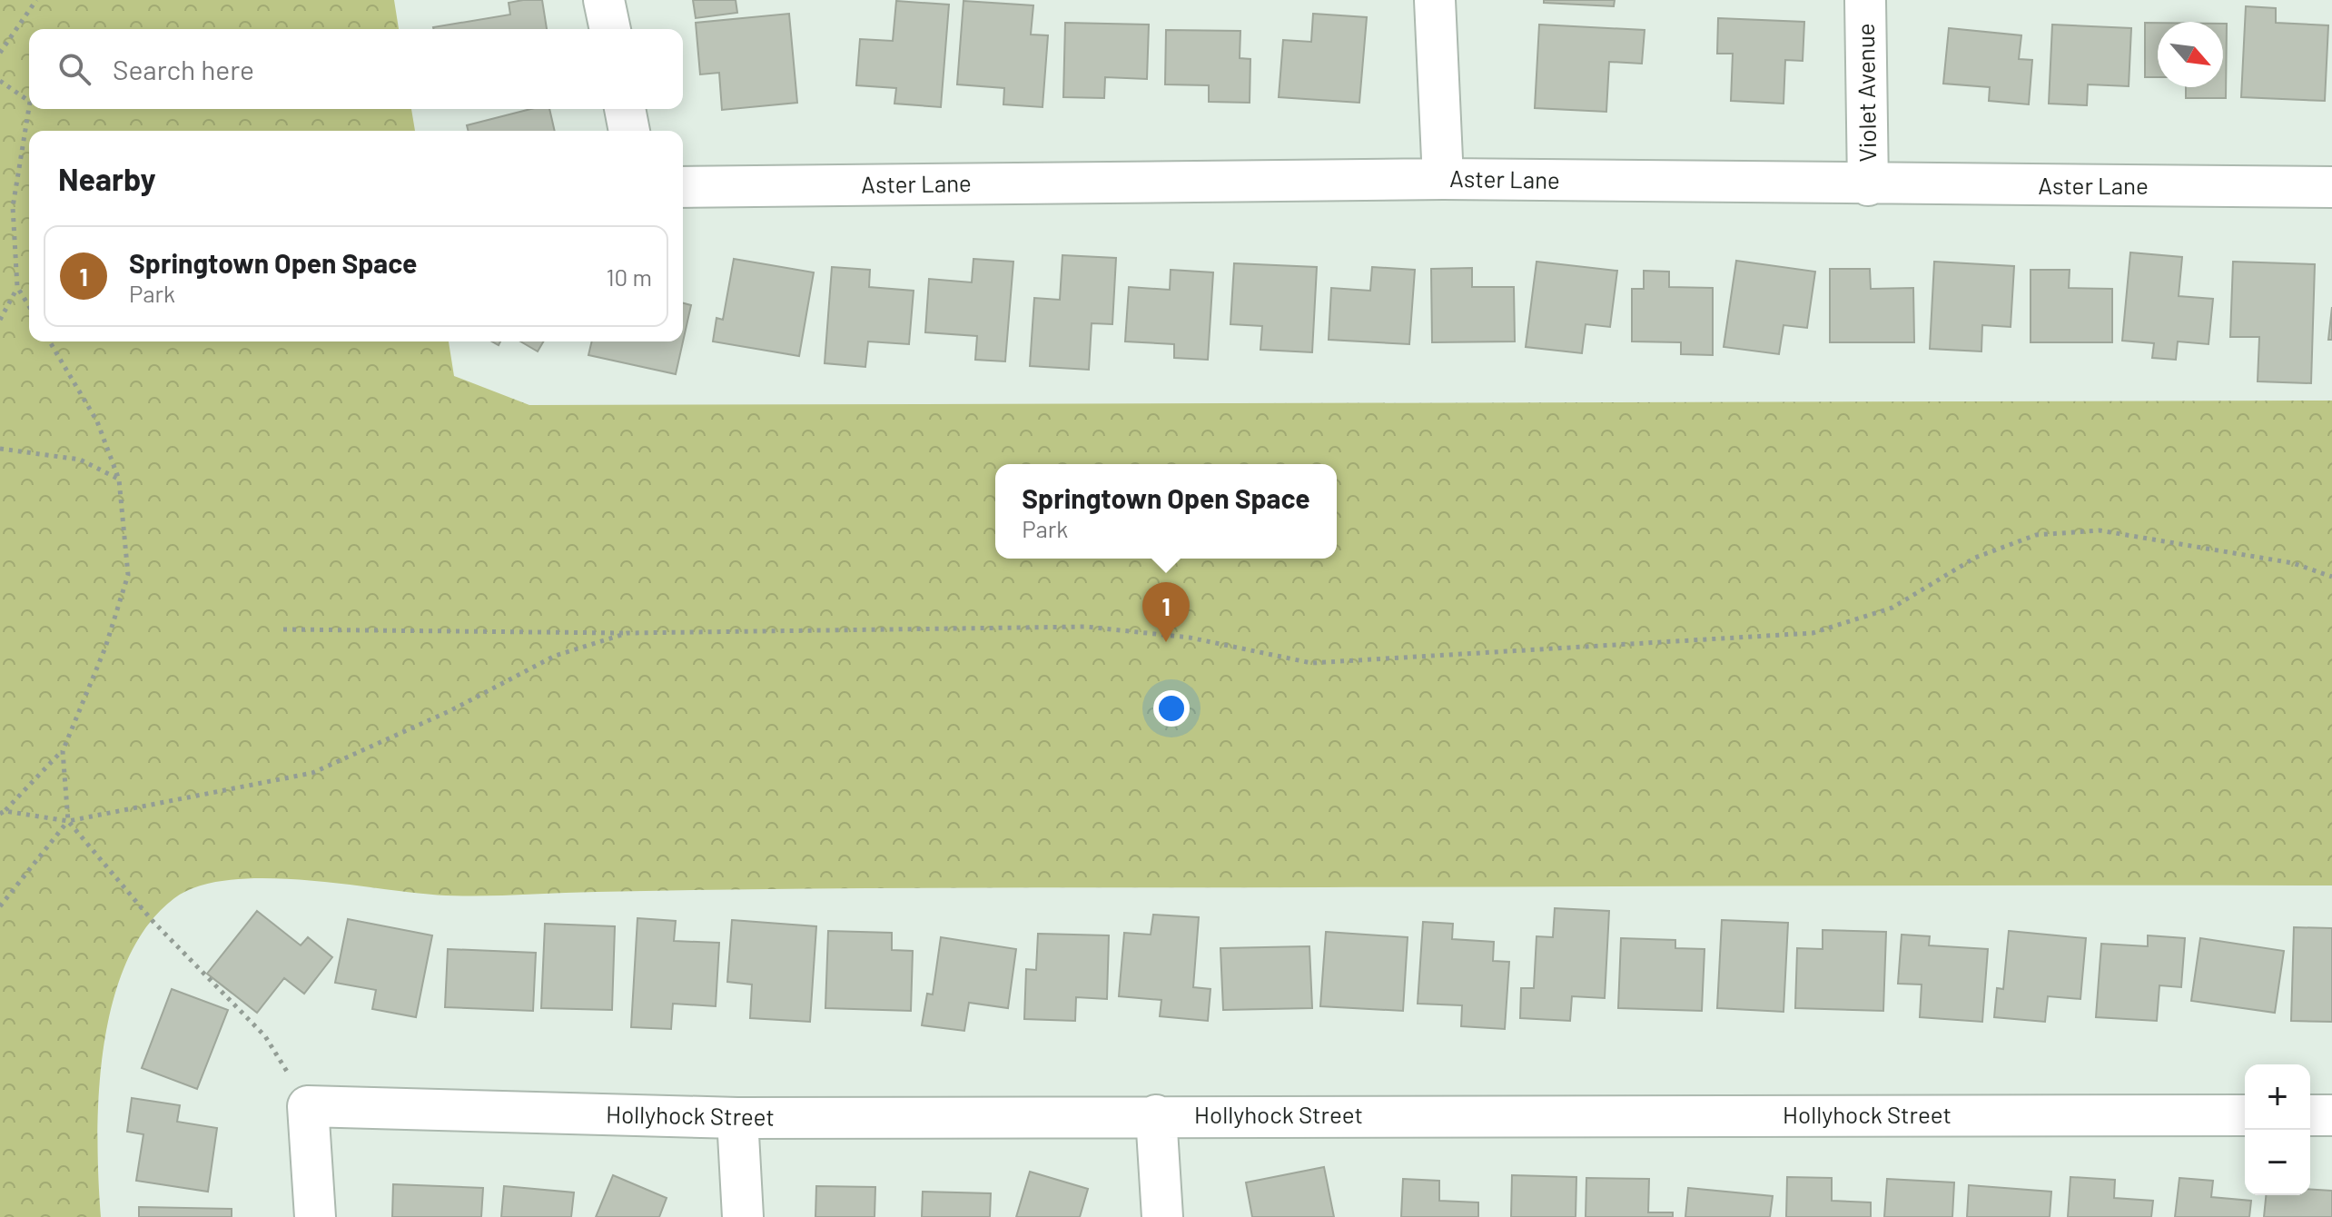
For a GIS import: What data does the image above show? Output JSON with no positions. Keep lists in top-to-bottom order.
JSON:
{
  "streets": {
    "street": ["Violet Avenue", "Aster Lane", "Hollyhock Street"]
  },
  "crossings": [
    ["Violet Avenue", "Aster Lane"]
  ],
  "north": "bottom right",
  "page": {
    "search": "Search here",
    "heading": "Nearby",
    "list": [
      {
        "mark": "1",
        "name": "Springtown Open Space",
        "note": "Park",
        "value": "10 m"
      }
    ],
    "popup": ["Springtown Open Space", "Park"],
    "pins": "1",
    "map_buttons": ["+", "−"]
  }
}
